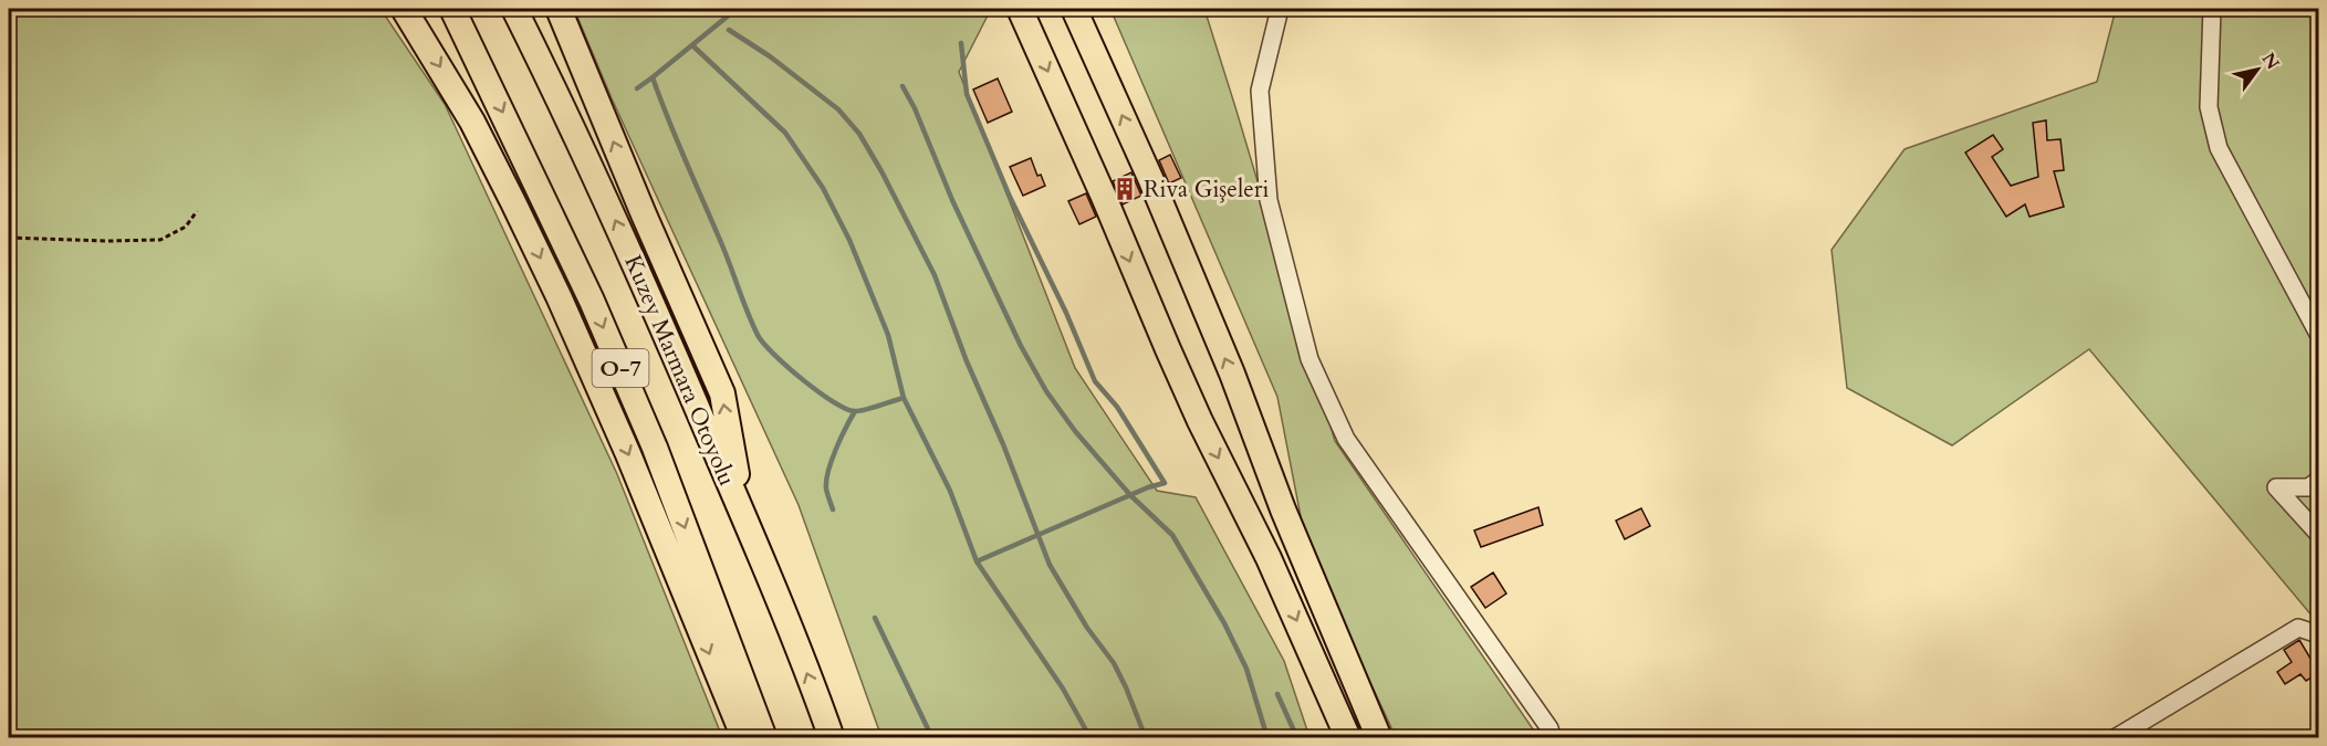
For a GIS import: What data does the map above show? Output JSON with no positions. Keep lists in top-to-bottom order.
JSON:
{
  "streets": {
    "highway": ["O-7", "Kuzey Marmara Otoyolu"]
  },
  "places": {
    "building": ["Riva Gişeleri"]
  },
  "north": "top right"
}
